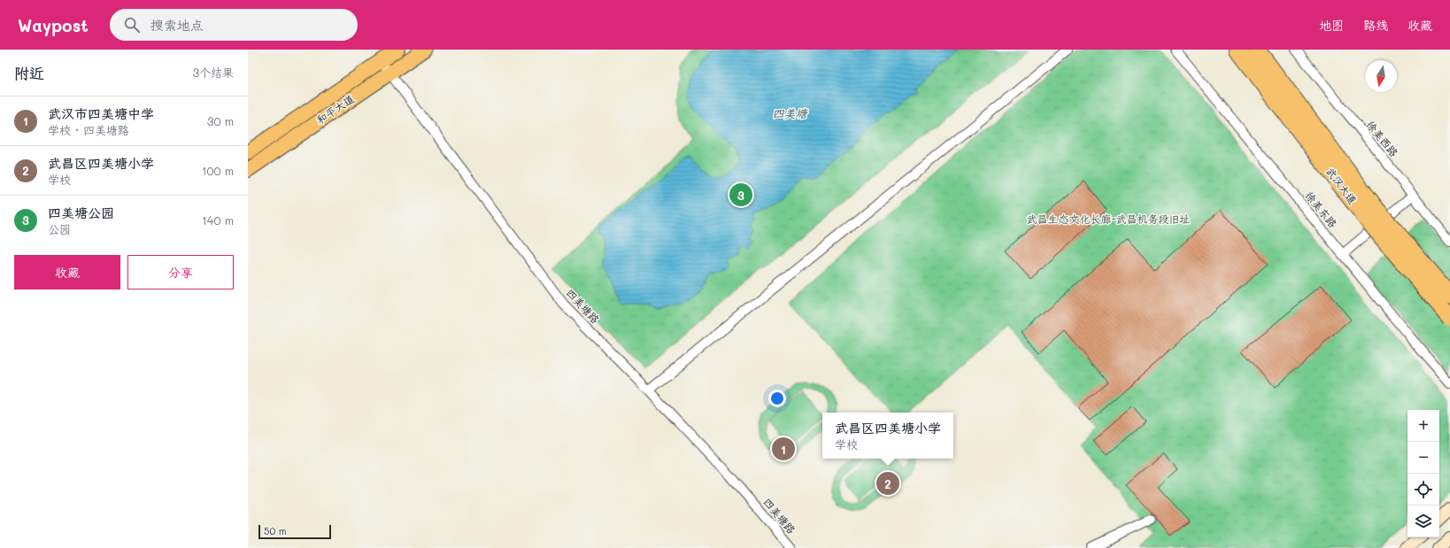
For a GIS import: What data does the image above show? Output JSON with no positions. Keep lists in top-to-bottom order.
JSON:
{
  "streets": {
    "highway": ["武汉大道"],
    "main road": ["和平大道"],
    "street": ["徐美西路", "徐美东路", "四美塘路"]
  },
  "crossings": [
    ["和平大道", "四美塘路"]
  ],
  "water": ["四美塘"],
  "parks": ["武昌生态文化长廊-武昌机务段旧址"],
  "scale_bar": "50 m",
  "north": "bottom",
  "page": {
    "header": "Waypost",
    "search": "搜索地点",
    "nav": ["地图", "路线", "收藏"],
    "heading": ["附近", "3个结果"],
    "list": [
      {
        "mark": "1",
        "name": "武汉市四美塘中学",
        "note": "学校 · 四美塘路",
        "value": "30 m"
      },
      {
        "mark": "2",
        "name": "武昌区四美塘小学",
        "note": "学校",
        "value": "100 m"
      },
      {
        "mark": "3",
        "name": "四美塘公园",
        "note": "公园",
        "value": "140 m"
      }
    ],
    "pins": ["3", "1", "2"],
    "buttons": ["收藏", "分享"],
    "map_buttons": ["+", "−"],
    "popup": ["武昌区四美塘小学", "学校"],
    "scale": "50 m"
  }
}
